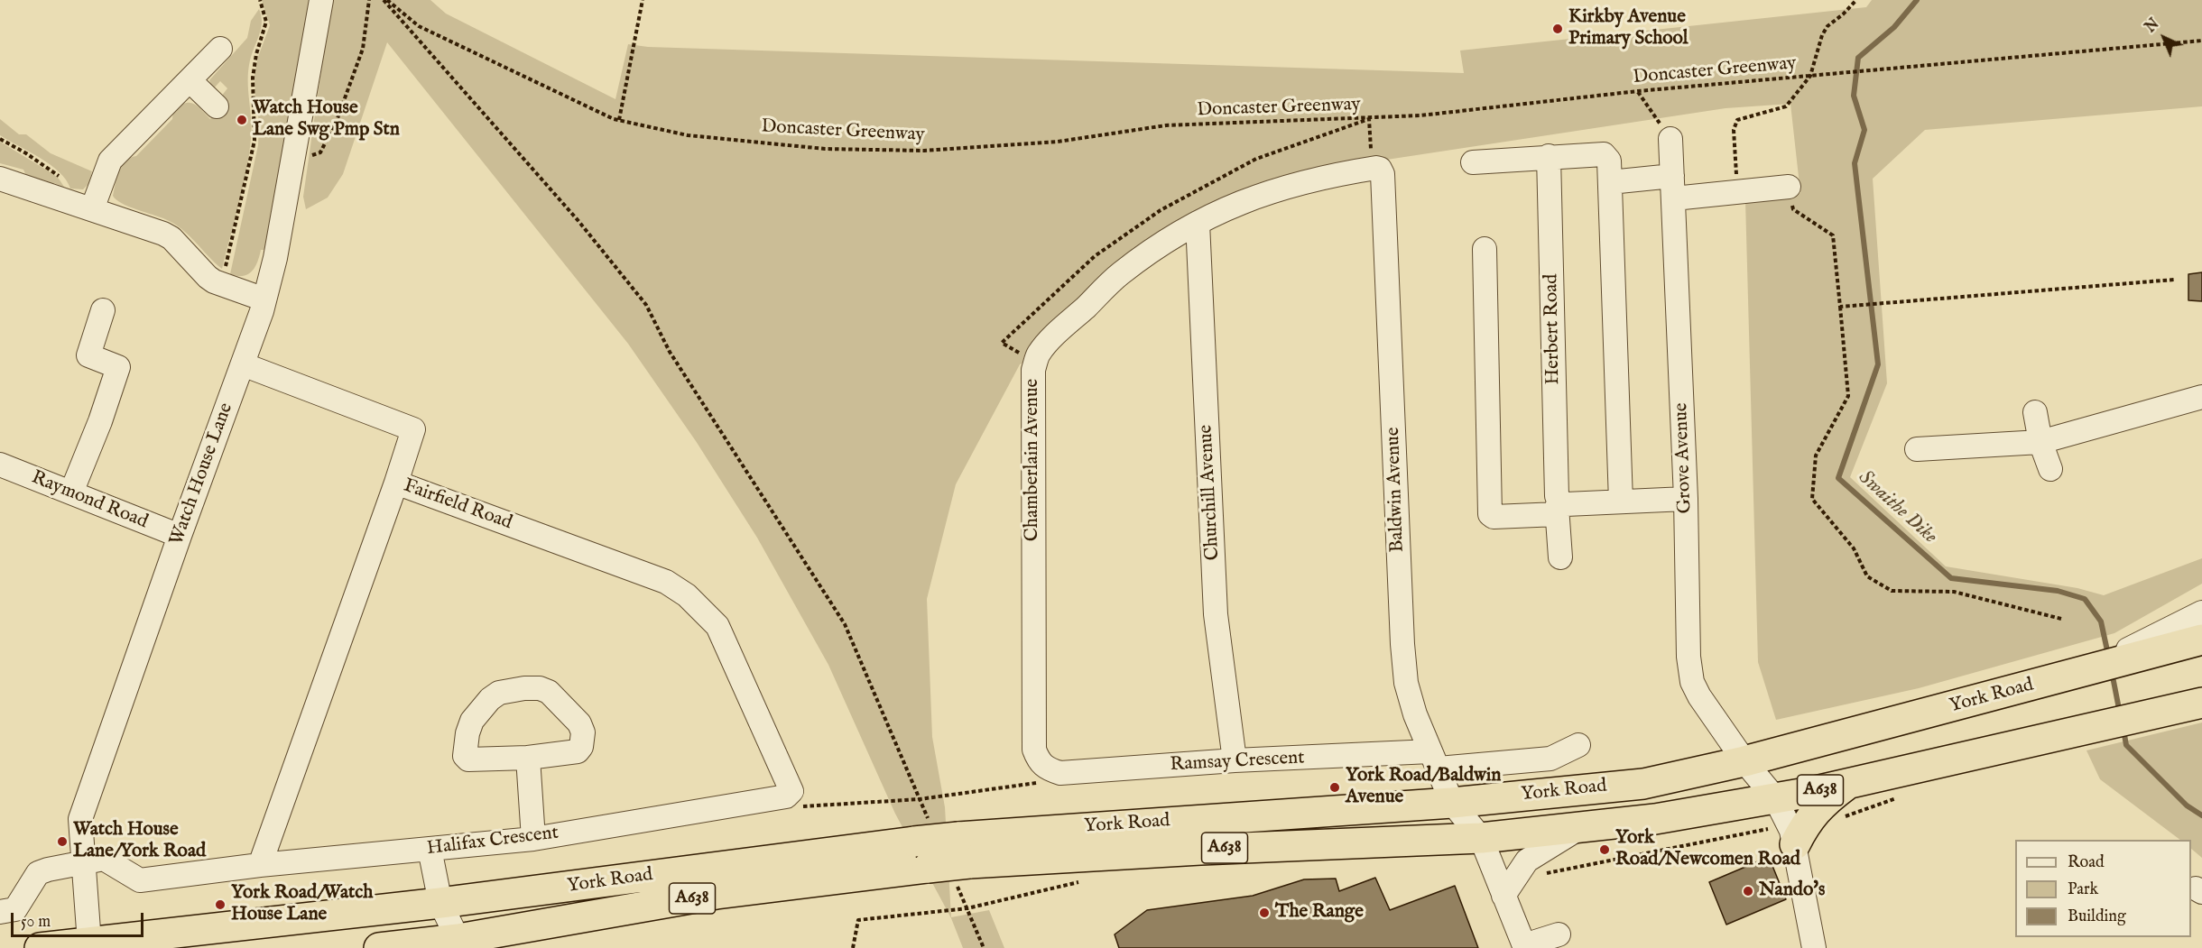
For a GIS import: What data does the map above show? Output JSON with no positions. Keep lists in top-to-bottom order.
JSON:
{
  "streets": {
    "highway": ["York Road", "A638"],
    "street": [
      "Herbert Road",
      "Grove Avenue",
      "Chamberlain Avenue",
      "Watch House Lane",
      "Baldwin Avenue",
      "Churchill Avenue",
      "Raymond Road",
      "Fairfield Road",
      "Ramsay Crescent",
      "Halifax Crescent"
    ],
    "path": ["Doncaster Greenway"]
  },
  "crossings": [
    ["Grove Avenue", "York Road"],
    ["Chamberlain Avenue", "Baldwin Avenue"],
    ["Chamberlain Avenue", "Churchill Avenue"],
    ["Chamberlain Avenue", "Ramsay Crescent"],
    ["Watch House Lane", "Raymond Road"],
    ["Watch House Lane", "York Road"],
    ["Watch House Lane", "Halifax Crescent"],
    ["Baldwin Avenue", "York Road"],
    ["Baldwin Avenue", "Ramsay Crescent"],
    ["Churchill Avenue", "Ramsay Crescent"],
    ["Fairfield Road", "Halifax Crescent"]
  ],
  "water": ["Swaithe Dike"],
  "places": [
    "Kirkby Avenue Primary School",
    "Watch House Lane Swg Pmp Stn",
    "York Road/Baldwin Avenue",
    "Watch House Lane/York Road",
    "York Road/Newcomen Road",
    "Nando's",
    "York Road/Watch House Lane",
    "The Range"
  ],
  "legend": ["Road", "Park", "Building"],
  "scale_bar": "50 m",
  "north": "top left"
}
